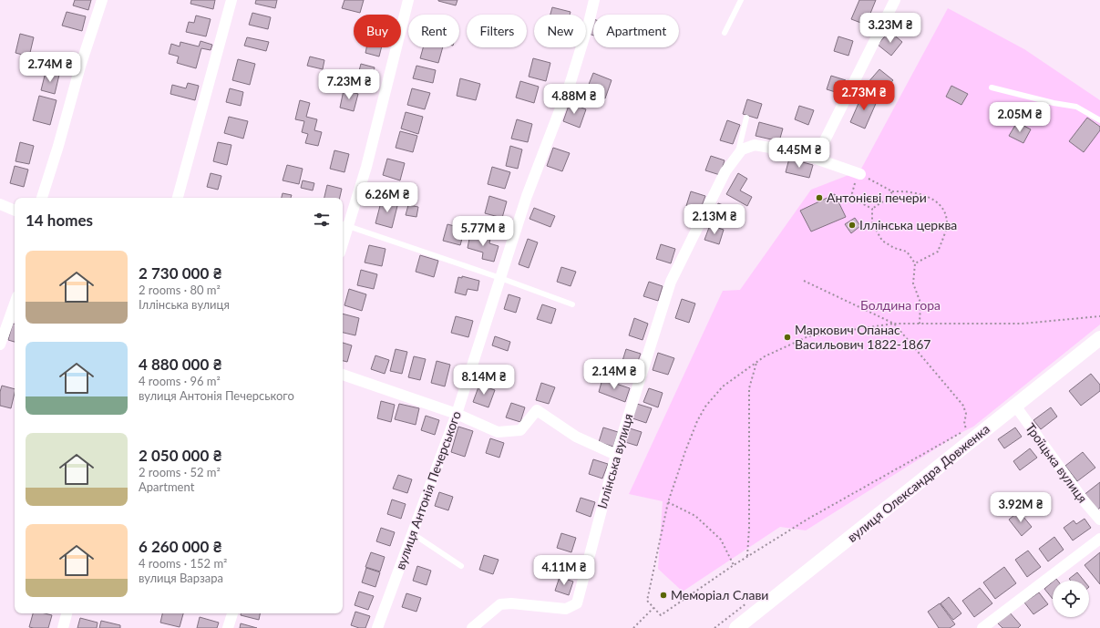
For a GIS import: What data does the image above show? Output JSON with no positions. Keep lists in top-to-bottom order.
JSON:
{
  "streets": {
    "main road": ["вулиця Олександра Довженка"],
    "street": ["Іллінська вулиця", "Троїцька вулиця", "вулиця Антонія Печерського"]
  },
  "crossings": [
    ["Троїцька вулиця", "вулиця Олександра Довженка"]
  ],
  "parks": ["Болдина гора"],
  "places": [
    "Антонієві печери",
    "Іллінська церква",
    "Маркович Опанас Васильович 1822-1867",
    "Меморіал Слави"
  ],
  "page": {
    "price": [
      "3.23M ₴",
      "2.74M ₴",
      "7.23M ₴",
      "2.73M ₴",
      "4.88M ₴",
      "2.05M ₴",
      "4.45M ₴",
      "6.26M ₴",
      "2.13M ₴",
      "5.77M ₴",
      "2.14M ₴",
      "8.14M ₴",
      "3.92M ₴",
      "4.11M ₴"
    ],
    "chip": [
      "Buy",
      "Rent",
      "Filters",
      "New",
      "Apartment"
    ],
    "heading": "14 homes",
    "list": [
      {
        "name": "2 730 000 ₴",
        "note": "2 rooms · 80 m² · Іллінська вулиця"
      },
      {
        "name": "4 880 000 ₴",
        "note": "4 rooms · 96 m² · вулиця Антонія Печерського"
      },
      {
        "name": "2 050 000 ₴",
        "note": "2 rooms · 52 m² · Apartment"
      },
      {
        "name": "6 260 000 ₴",
        "note": "4 rooms · 152 m² · вулиця Варзара"
      }
    ]
  }
}
